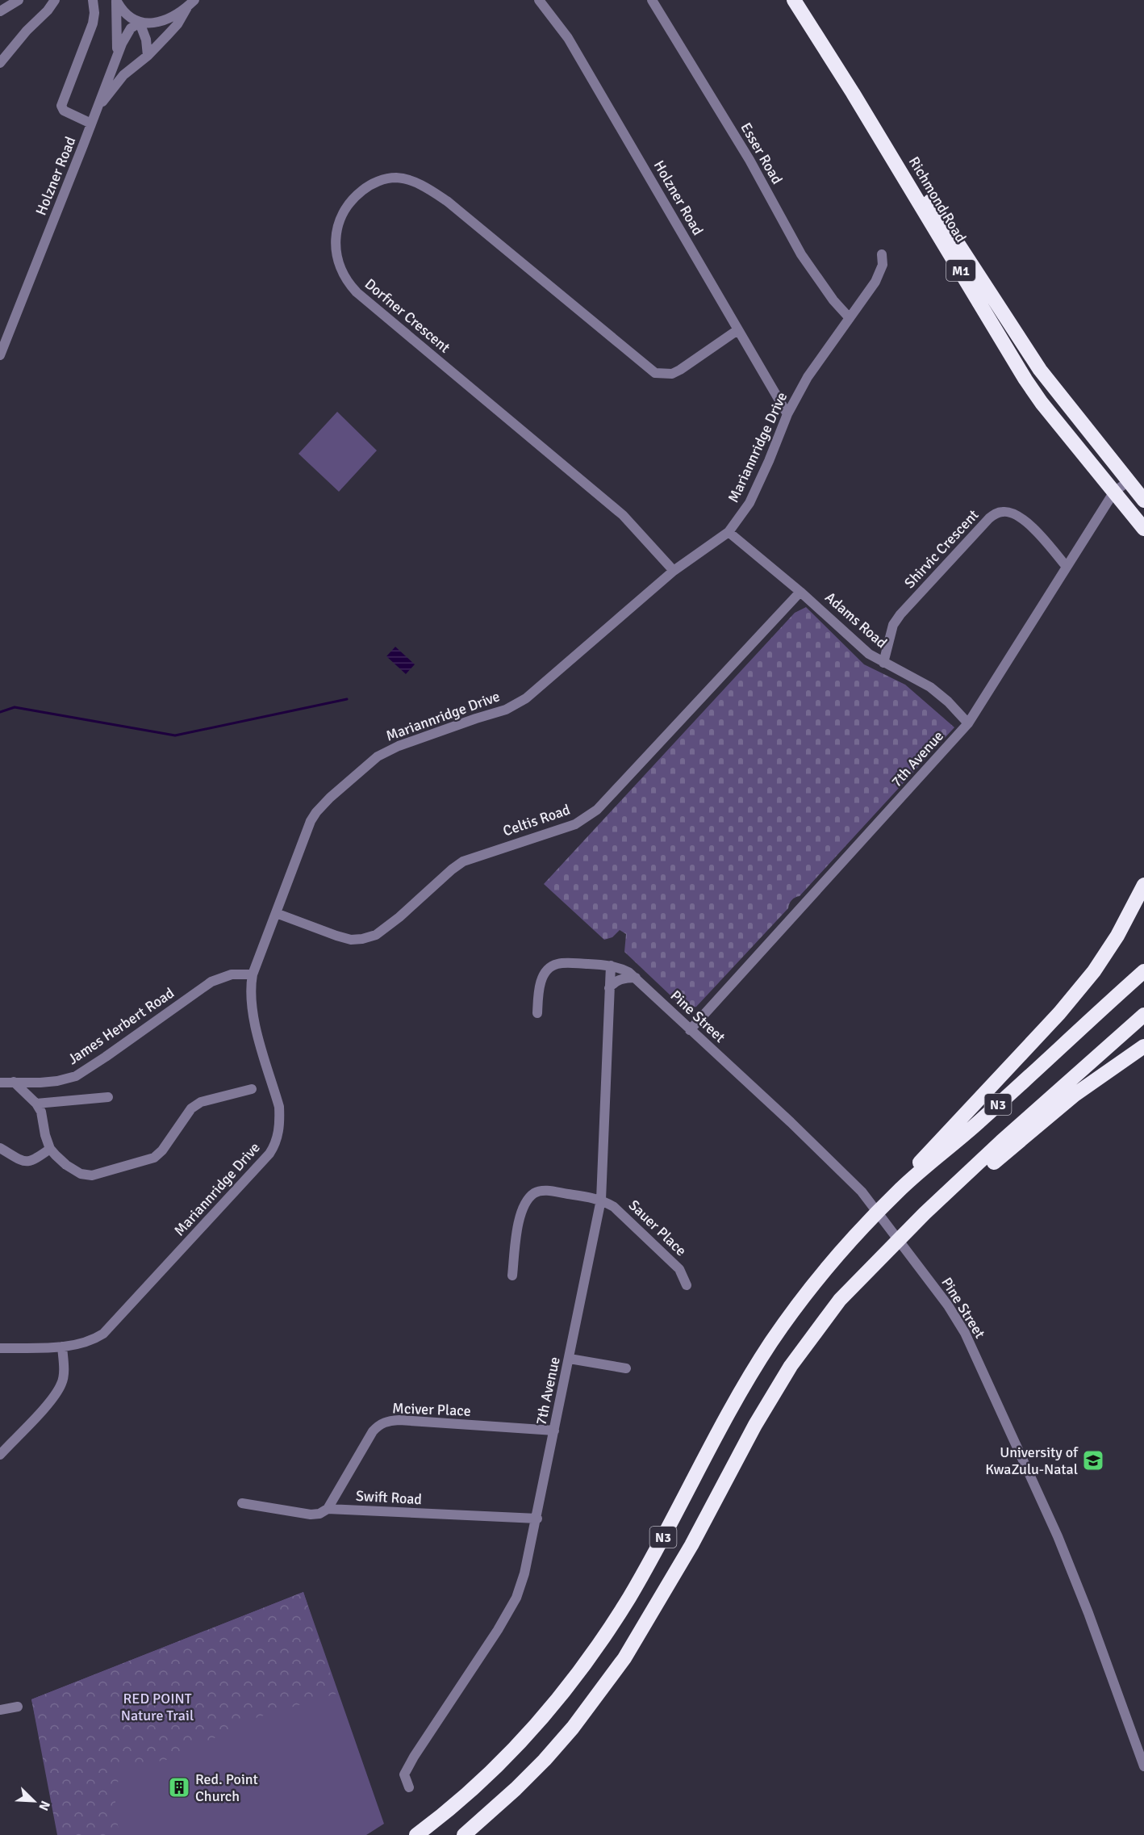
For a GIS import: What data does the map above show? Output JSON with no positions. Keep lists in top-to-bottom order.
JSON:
{
  "streets": {
    "highway": ["Richmond Road", "M1", "N3"],
    "street": [
      "Esser Road",
      "Holzner Road",
      "Dorfner Crescent",
      "Mariannridge Drive",
      "Shirvic Crescent",
      "Adams Road",
      "7th Avenue",
      "Celtis Road",
      "Pine Street",
      "James Herbert Road",
      "Sauer Place",
      "Mciver Place",
      "Swift Road"
    ]
  },
  "crossings": [
    ["Esser Road", "Mariannridge Drive"],
    ["Holzner Road", "Dorfner Crescent"],
    ["Holzner Road", "Mariannridge Drive"],
    ["Richmond Road", "7th Avenue"],
    ["Dorfner Crescent", "Mariannridge Drive"],
    ["Mariannridge Drive", "Adams Road"],
    ["Mariannridge Drive", "Celtis Road"],
    ["Mariannridge Drive", "James Herbert Road"],
    ["Shirvic Crescent", "Adams Road"],
    ["Shirvic Crescent", "7th Avenue"],
    ["Adams Road", "7th Avenue"],
    ["Adams Road", "Celtis Road"],
    ["7th Avenue", "Pine Street"],
    ["7th Avenue", "Sauer Place"],
    ["7th Avenue", "Mciver Place"],
    ["7th Avenue", "Swift Road"],
    ["Mciver Place", "Swift Road"]
  ],
  "parks": ["RED POINT Nature Trail"],
  "places": {
    "school or university": ["University of KwaZulu-Natal"],
    "building": ["Red. Point Church"]
  },
  "north": "bottom right"
}
